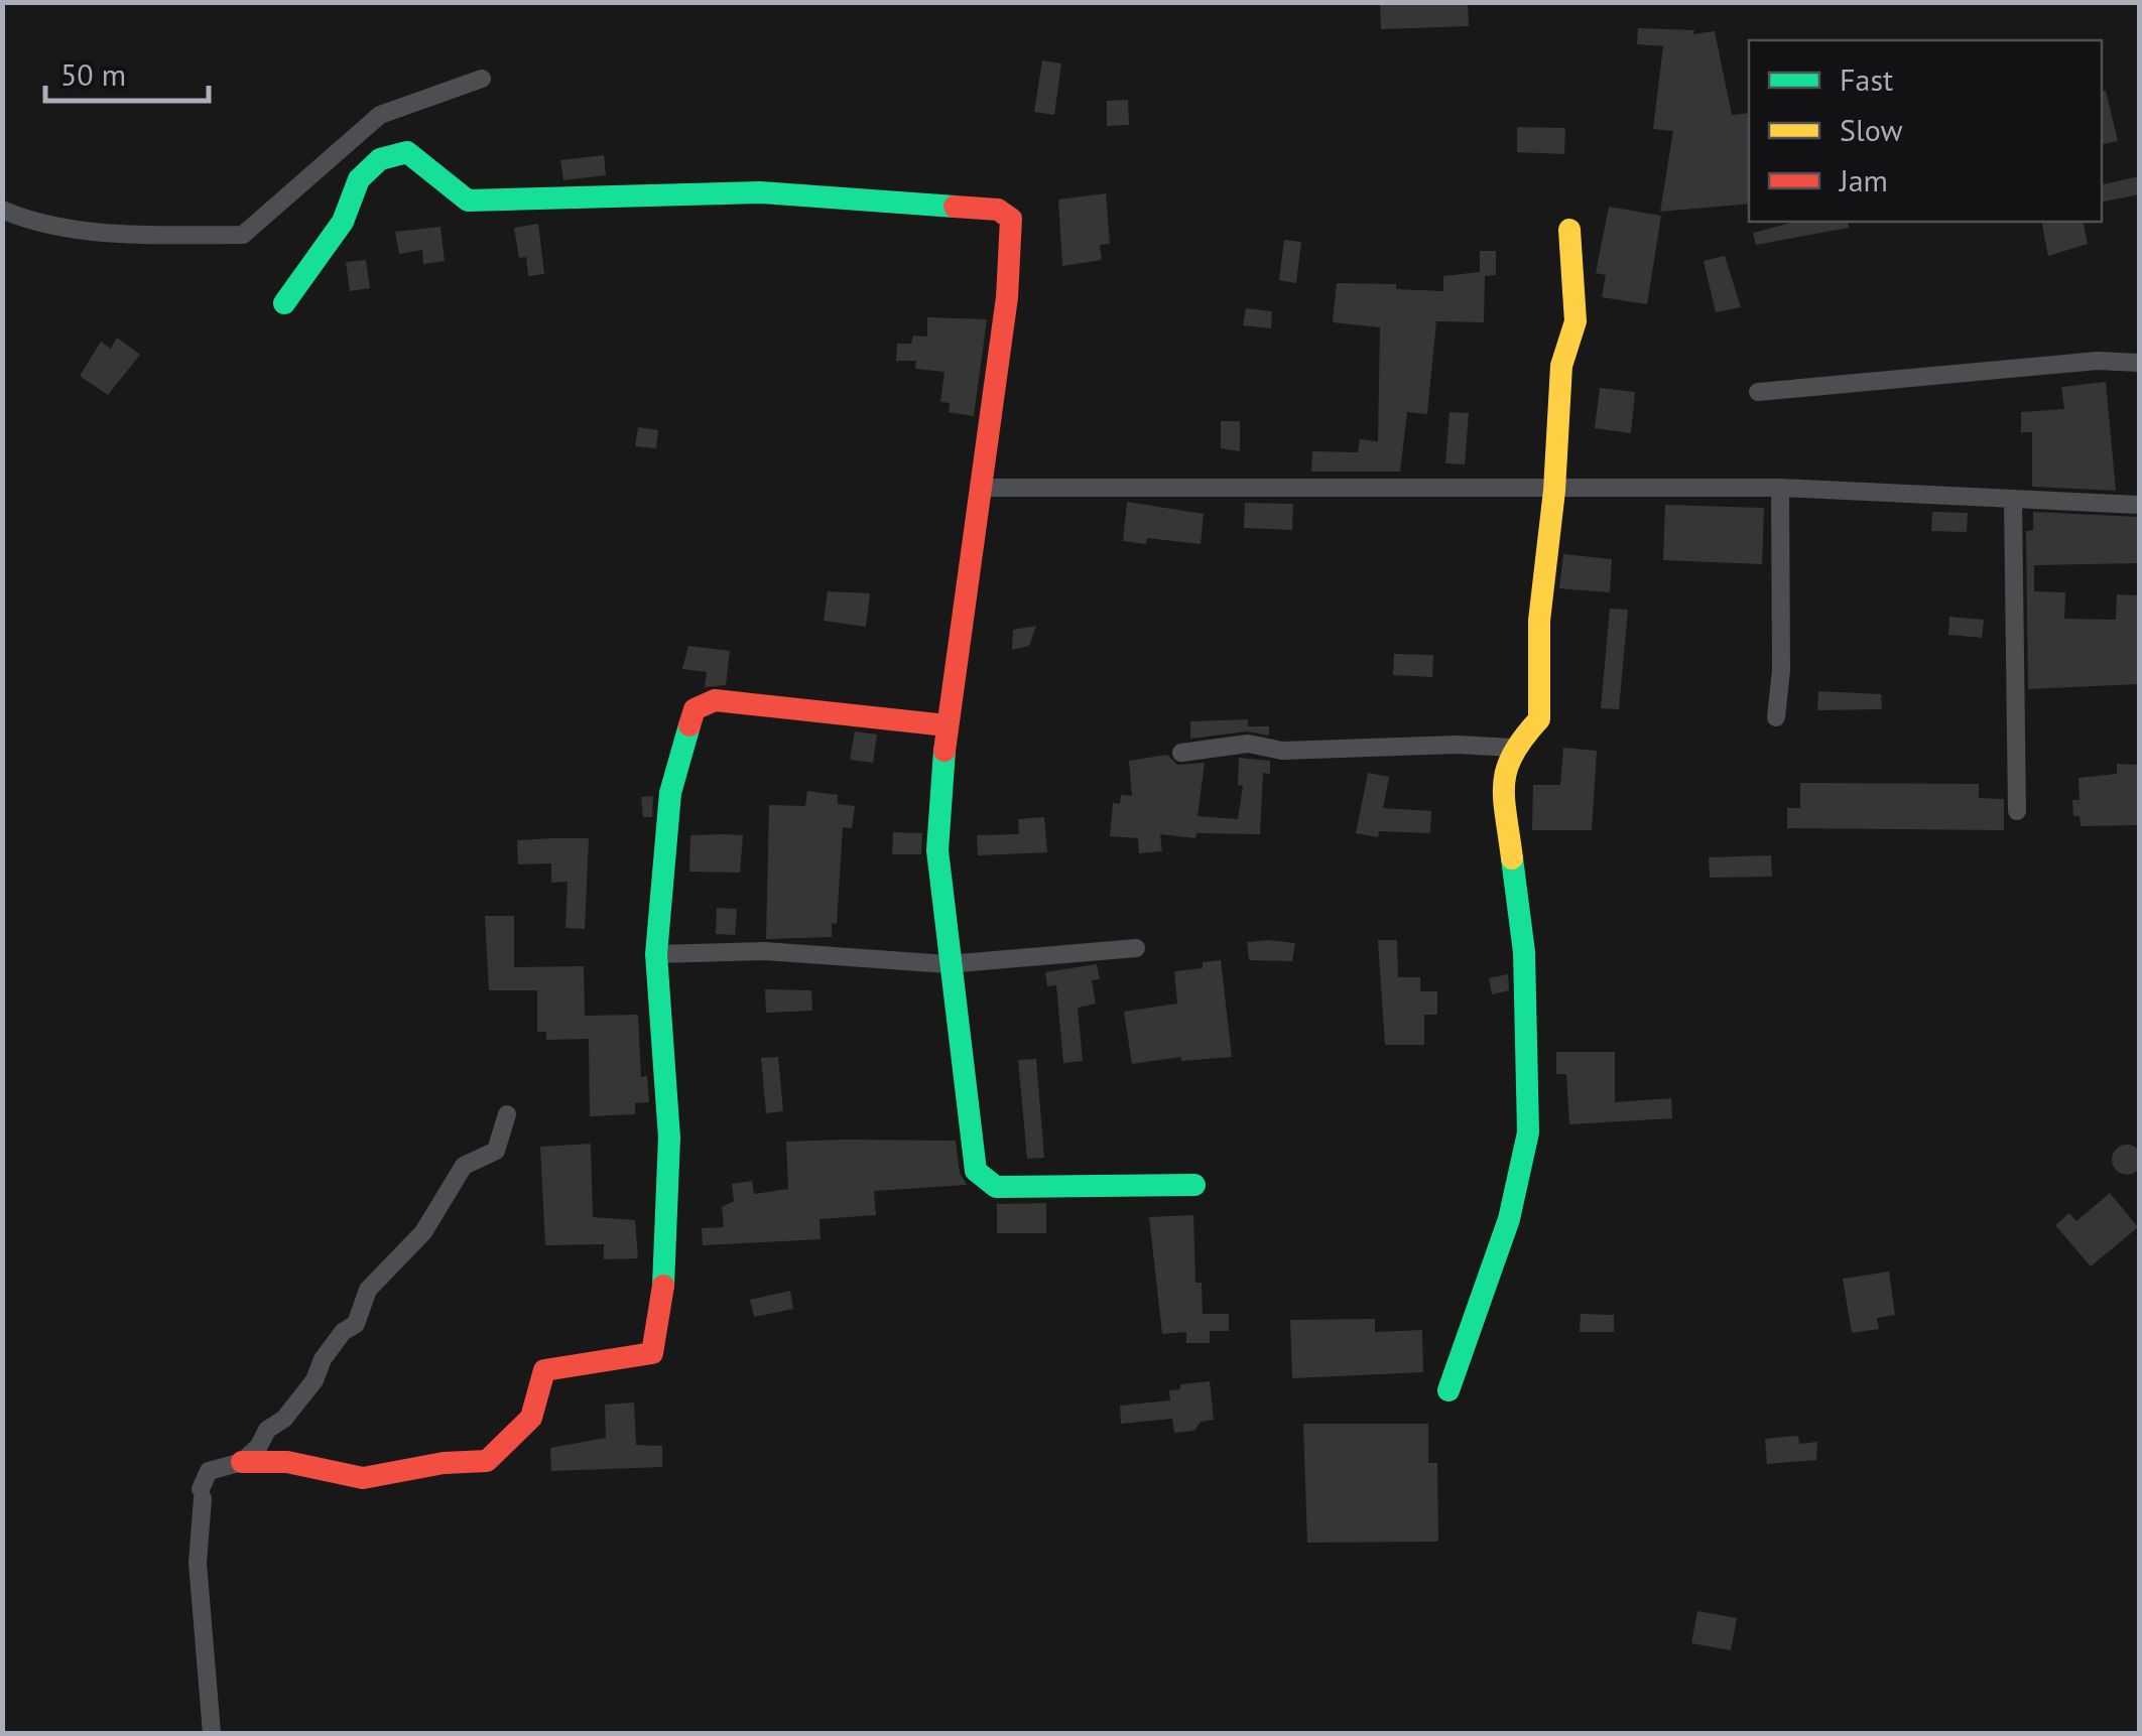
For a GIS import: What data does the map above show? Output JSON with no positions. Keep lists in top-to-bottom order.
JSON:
{
  "legend": ["Fast", "Slow", "Jam"],
  "scale_bar": "50 m"
}
